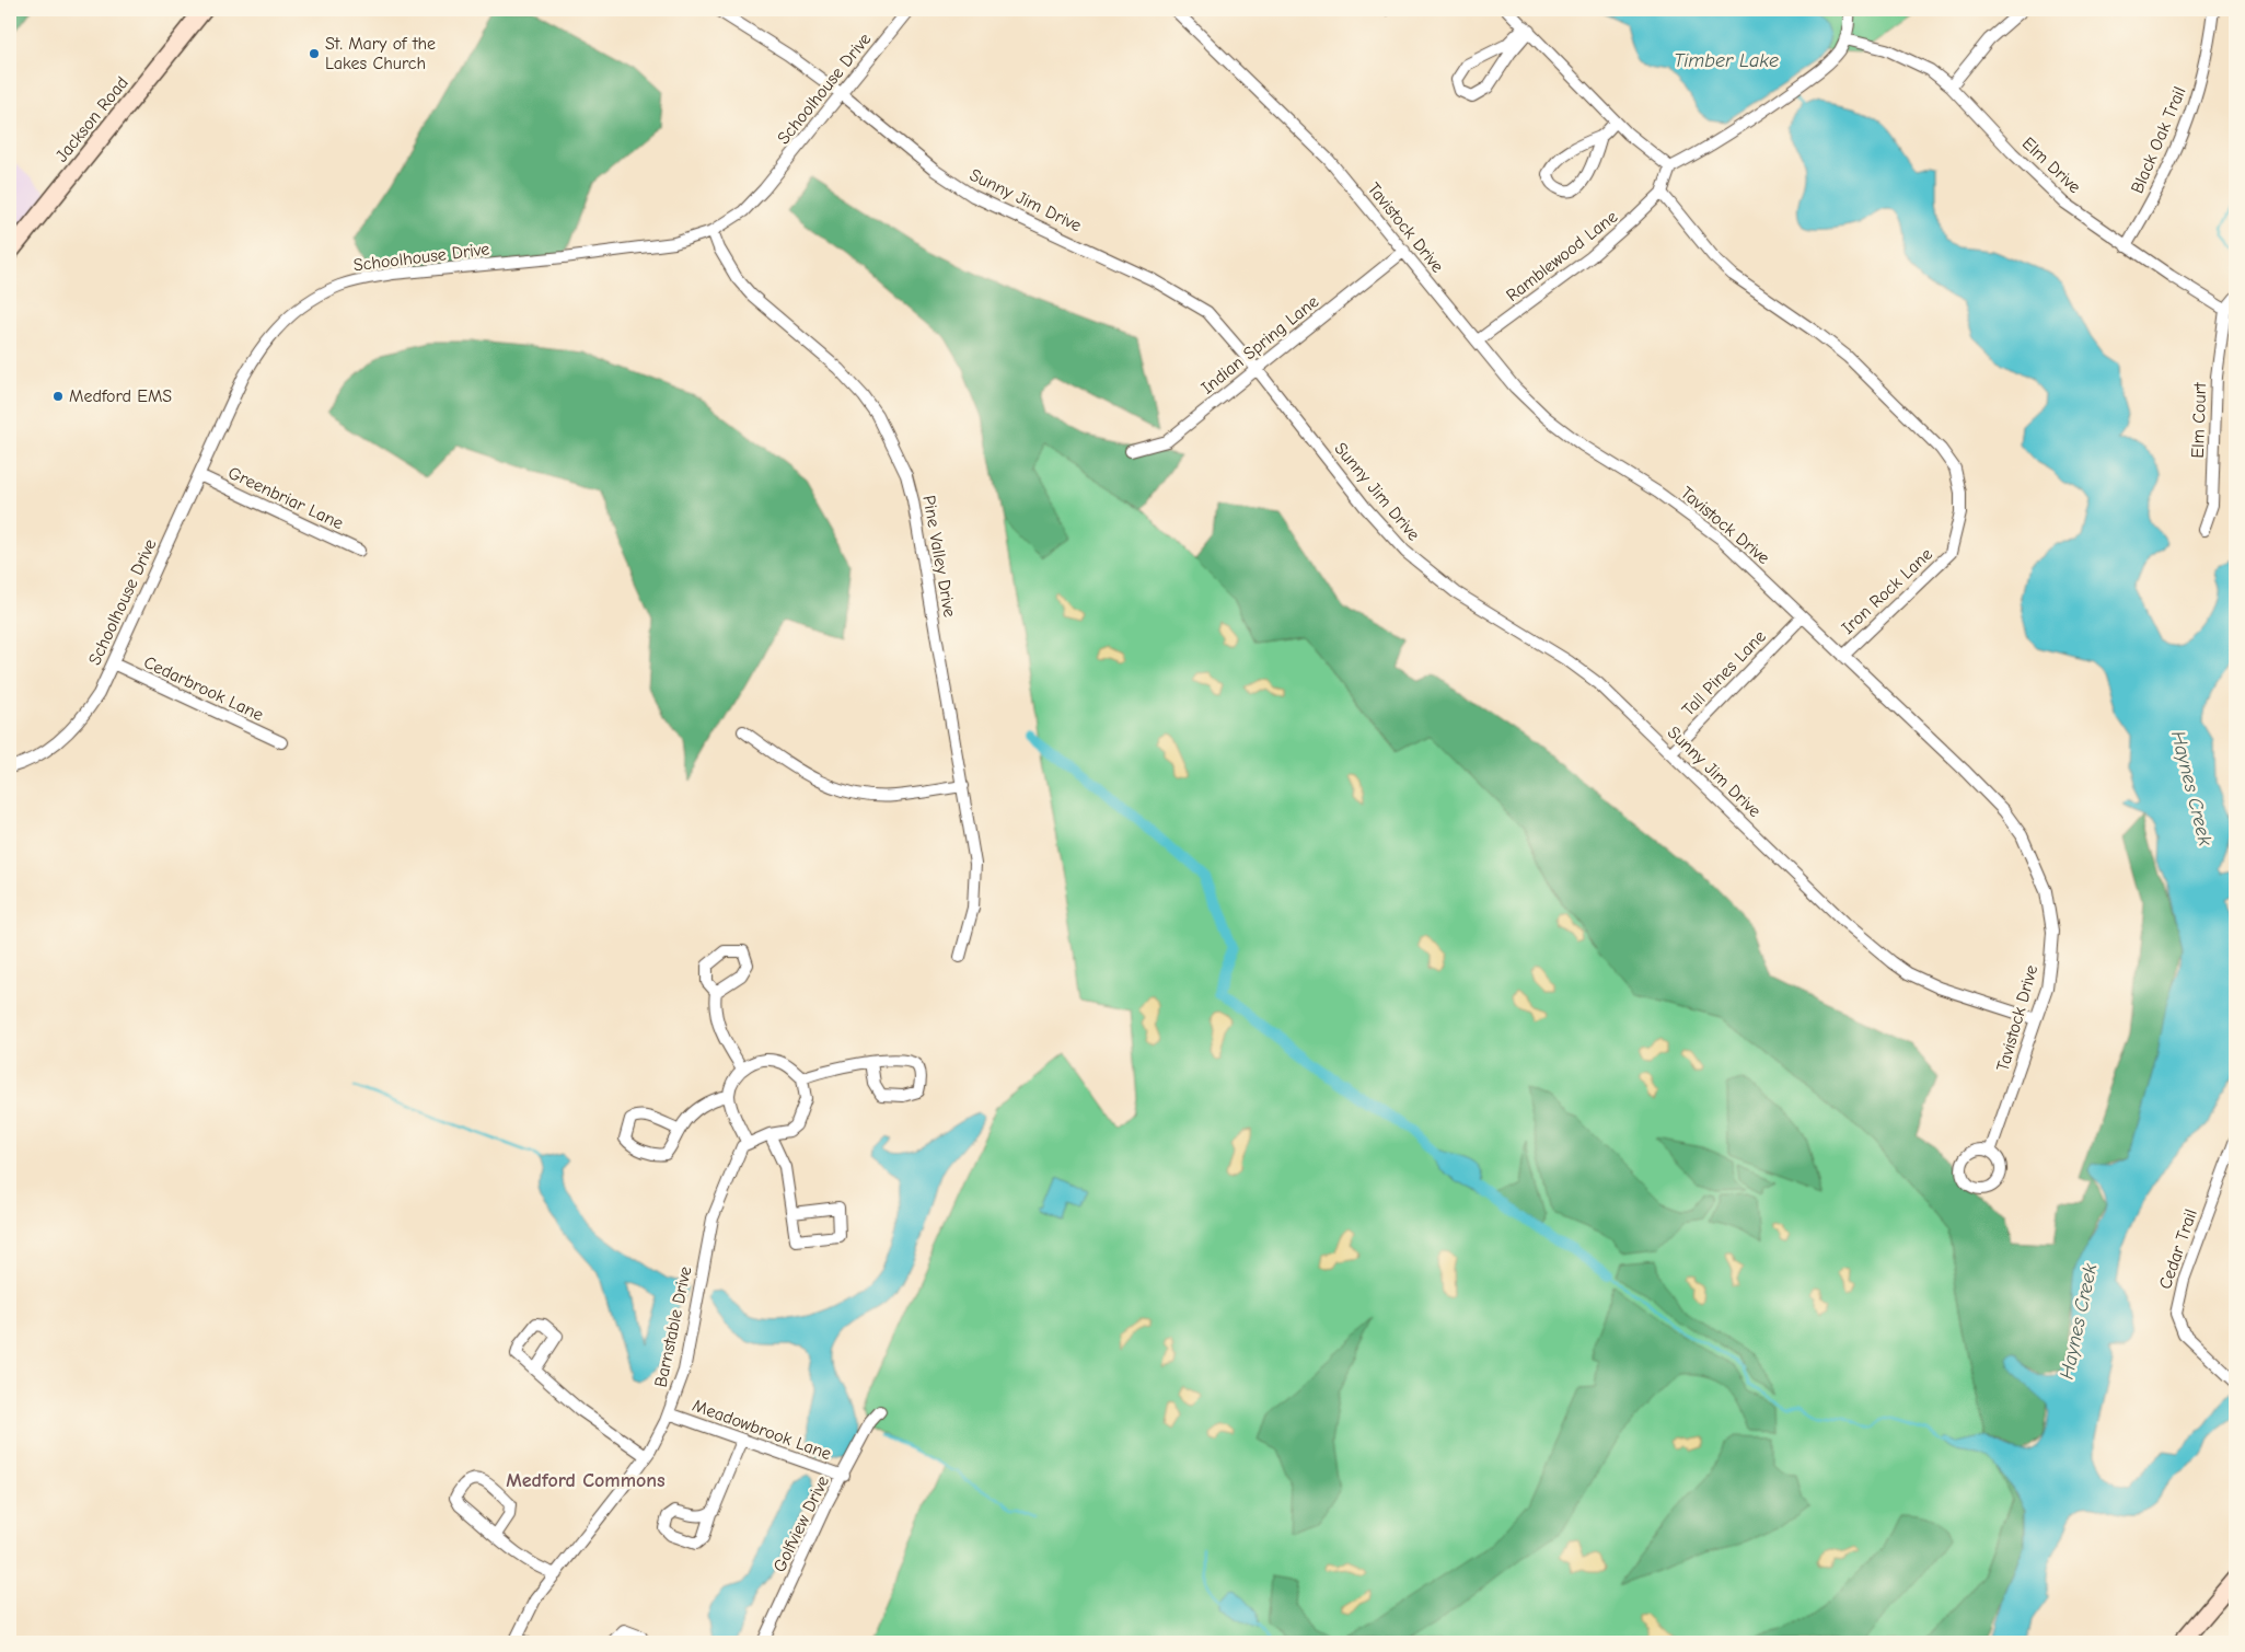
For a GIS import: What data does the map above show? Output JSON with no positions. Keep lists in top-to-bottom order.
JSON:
{
  "streets": {
    "street": [
      "Schoolhouse Drive",
      "Jackson Road",
      "Black Oak Trail",
      "Elm Drive",
      "Sunny Jim Drive",
      "Tavistock Drive",
      "Ramblewood Lane",
      "Indian Spring Lane",
      "Elm Court",
      "Greenbriar Lane",
      "Pine Valley Drive",
      "Iron Rock Lane",
      "Tall Pines Lane",
      "Cedarbrook Lane",
      "Cedar Trail",
      "Barnstable Drive",
      "Meadowbrook Lane",
      "Golfview Drive"
    ]
  },
  "crossings": [
    ["Schoolhouse Drive", "Sunny Jim Drive"],
    ["Schoolhouse Drive", "Greenbriar Lane"],
    ["Schoolhouse Drive", "Pine Valley Drive"],
    ["Schoolhouse Drive", "Cedarbrook Lane"],
    ["Black Oak Trail", "Elm Drive"],
    ["Elm Drive", "Elm Court"],
    ["Sunny Jim Drive", "Tavistock Drive"],
    ["Sunny Jim Drive", "Indian Spring Lane"],
    ["Sunny Jim Drive", "Tall Pines Lane"],
    ["Tavistock Drive", "Ramblewood Lane"],
    ["Tavistock Drive", "Indian Spring Lane"],
    ["Tavistock Drive", "Iron Rock Lane"],
    ["Tavistock Drive", "Tall Pines Lane"],
    ["Ramblewood Lane", "Iron Rock Lane"],
    ["Barnstable Drive", "Meadowbrook Lane"],
    ["Meadowbrook Lane", "Golfview Drive"]
  ],
  "districts": ["Medford Commons"],
  "water": ["Timber Lake", "Haynes Creek"],
  "places": ["St. Mary of the Lakes Church", "Medford EMS"]
}
